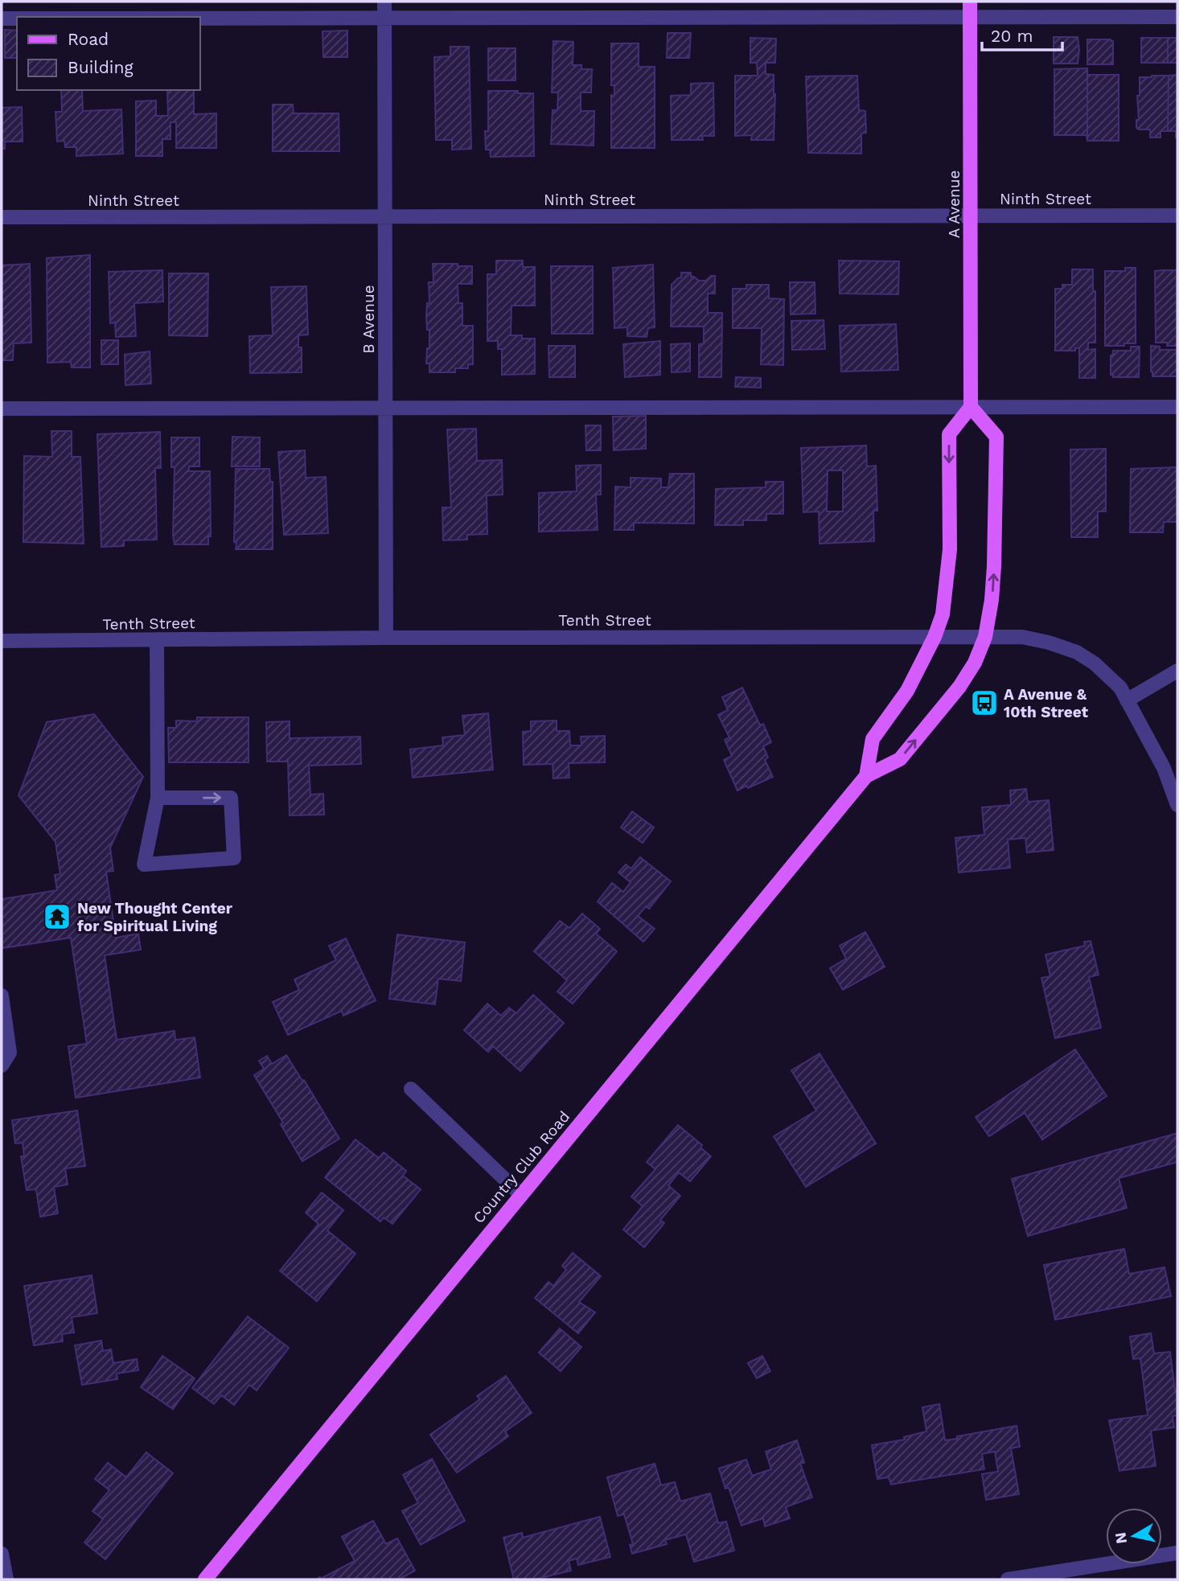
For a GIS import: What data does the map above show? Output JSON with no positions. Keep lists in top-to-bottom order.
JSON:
{
  "streets": {
    "main road": ["A Avenue", "Country Club Road"],
    "street": ["Ninth Street", "B Avenue", "Tenth Street"]
  },
  "crossings": [
    ["Ninth Street", "A Avenue"],
    ["Ninth Street", "B Avenue"],
    ["B Avenue", "Tenth Street"],
    ["Tenth Street", "Country Club Road"]
  ],
  "places": {
    "bus stop": ["A Avenue & 10th Street"],
    "temple": ["New Thought Center for Spiritual Living"]
  },
  "legend": ["Road", "Building"],
  "scale_bar": "20 m",
  "north": "left"
}
